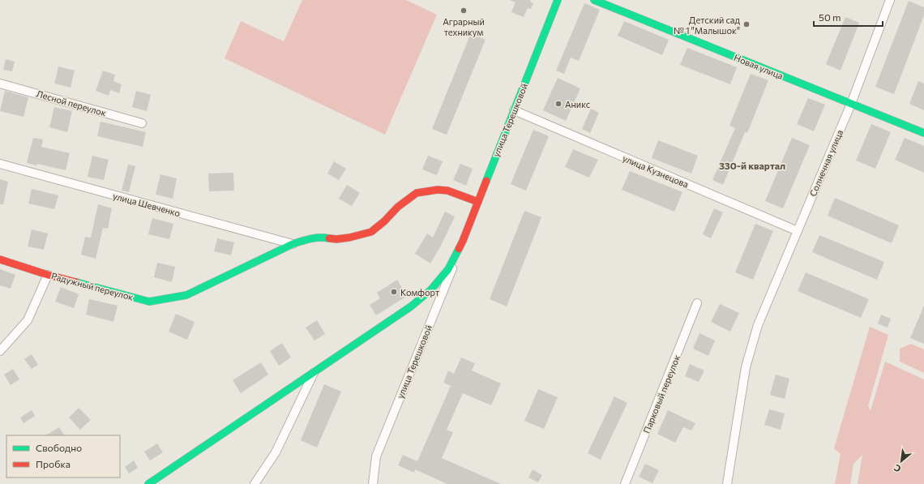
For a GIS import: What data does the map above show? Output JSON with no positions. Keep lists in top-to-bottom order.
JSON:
{
  "streets": {
    "main road": ["Новая улица", "улица Терешковой", "Радужный переулок"],
    "street": [
      "Лесной переулок",
      "Солнечная улица",
      "улица Кузнецова",
      "улица Шевченко",
      "Парковый переулок"
    ]
  },
  "crossings": [
    ["Новая улица", "Солнечная улица"],
    ["улица Терешковой", "улица Кузнецова"],
    ["улица Терешковой", "Радужный переулок"],
    ["Солнечная улица", "улица Кузнецова"],
    ["улица Шевченко", "Радужный переулок"]
  ],
  "districts": ["330-й квартал"],
  "places": [
    "Аграрный техникум",
    "Детский сад № 1 \"Малышок\"",
    "Аникс",
    "Комфорт"
  ],
  "legend": ["Свободно", "Пробка"],
  "scale_bar": "50 m",
  "north": "bottom left"
}
